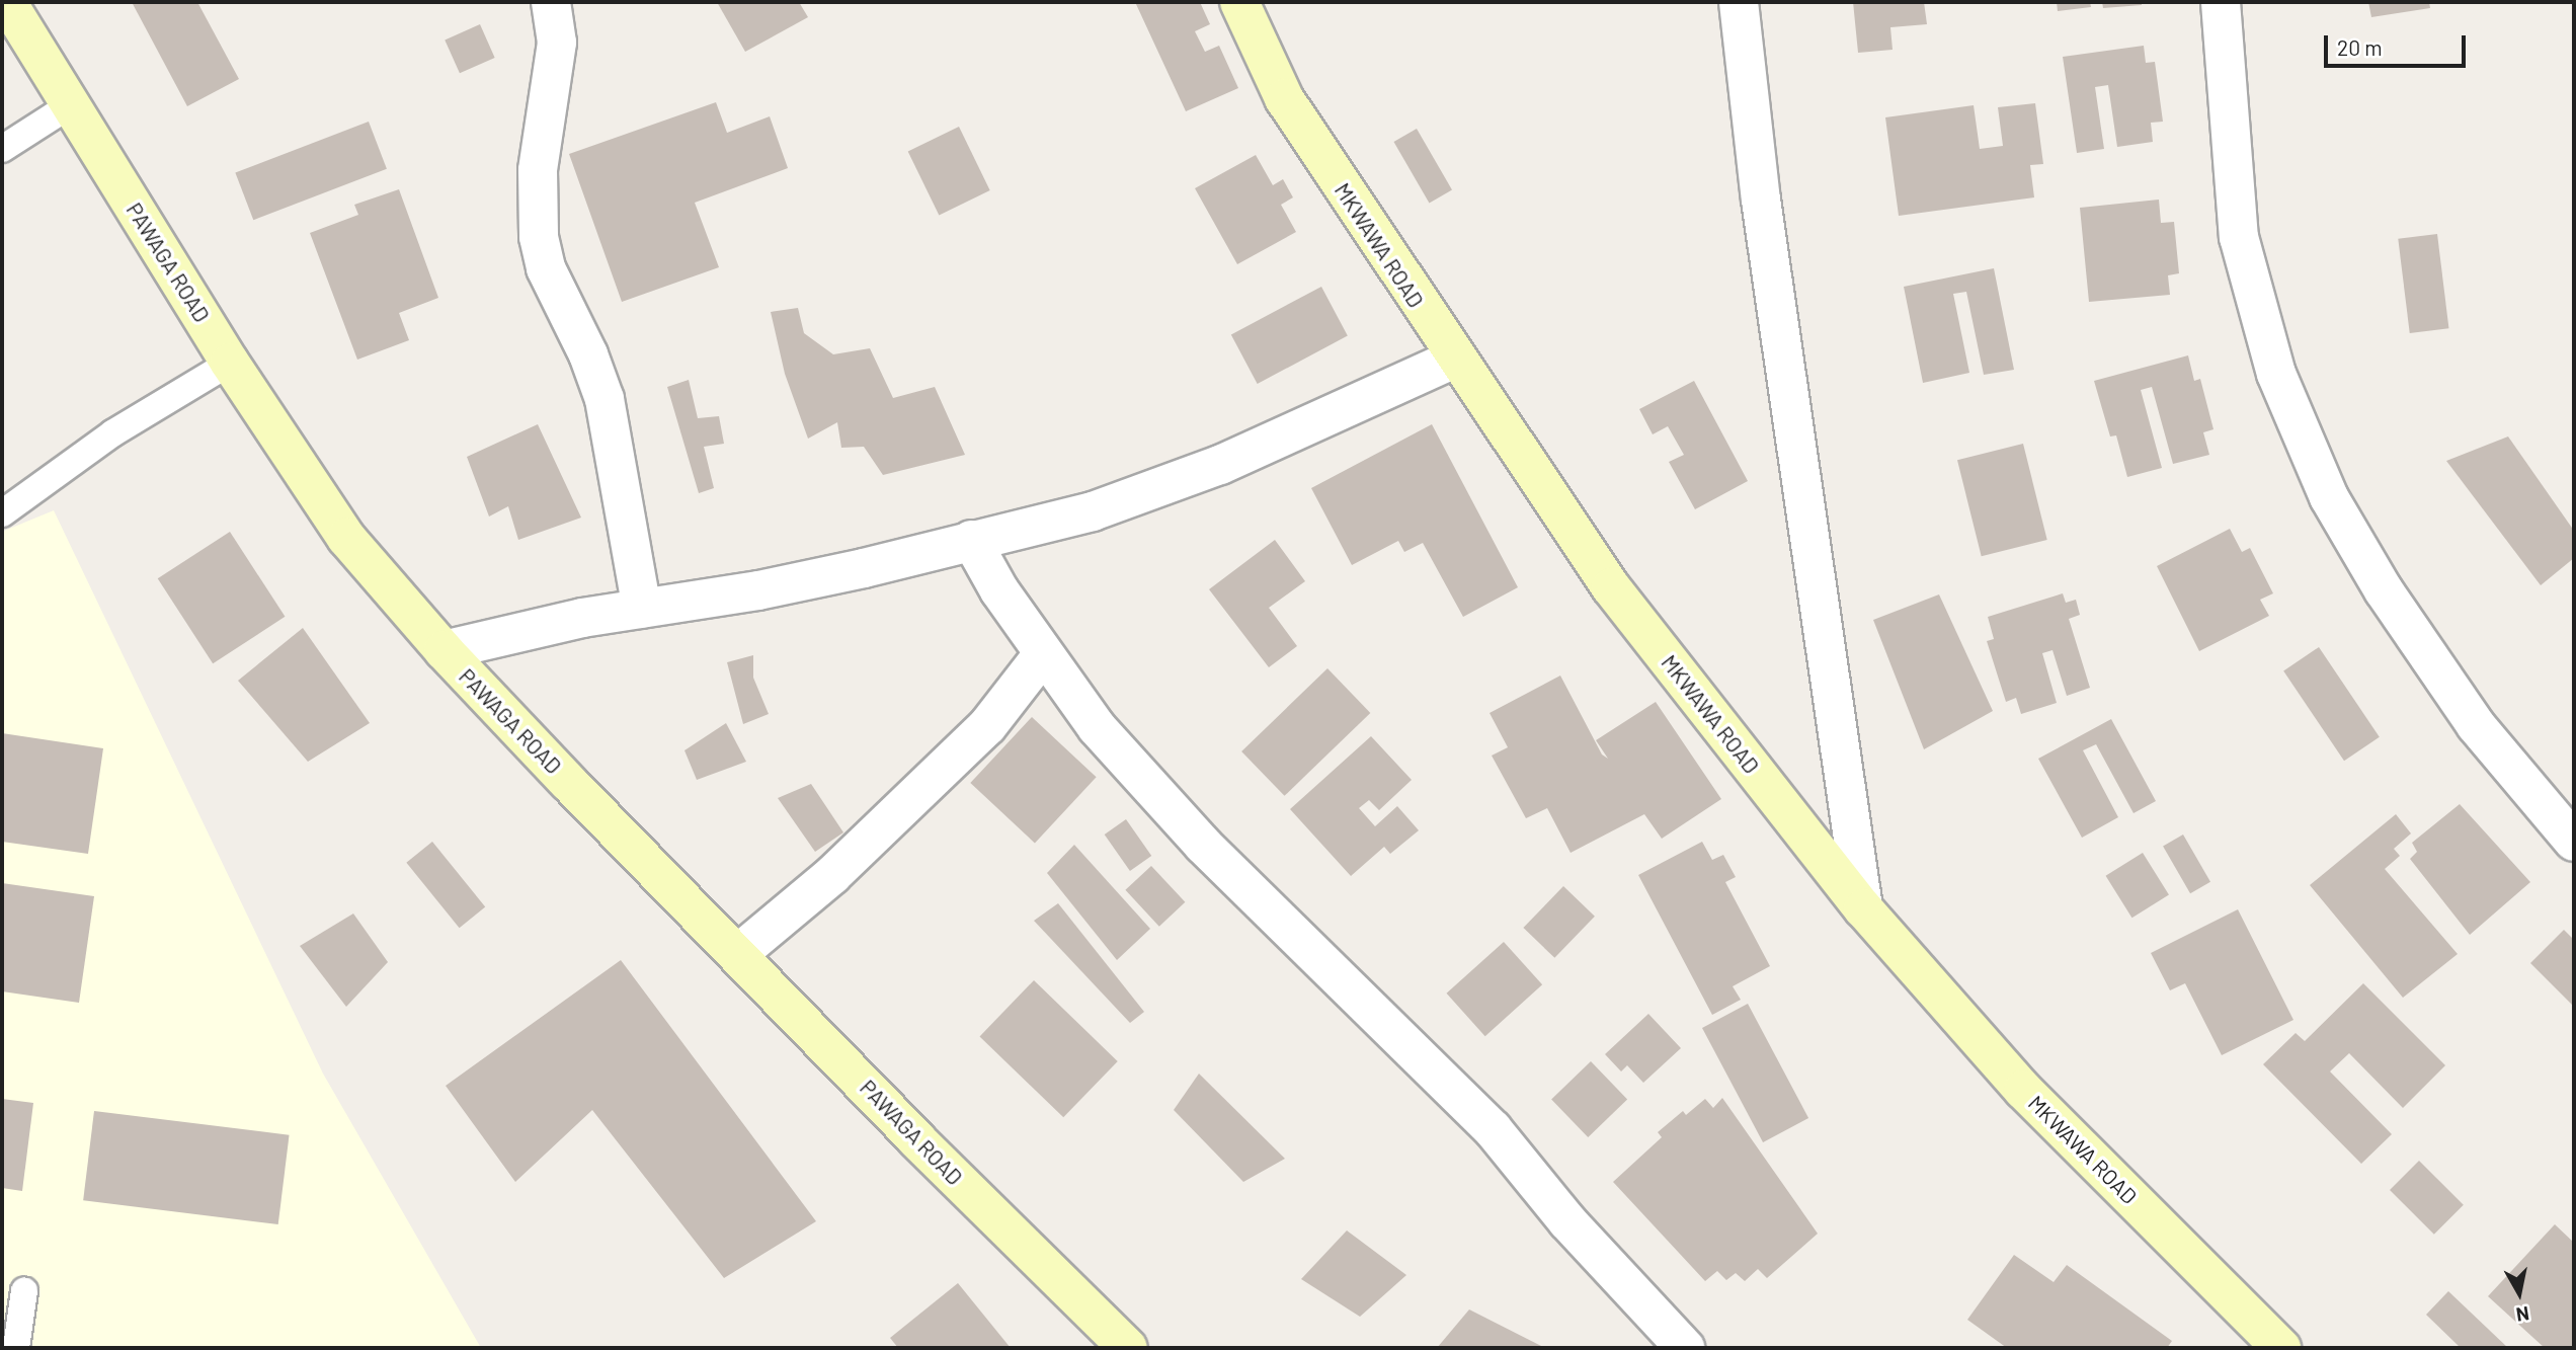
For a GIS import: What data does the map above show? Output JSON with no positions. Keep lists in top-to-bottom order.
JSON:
{
  "streets": {
    "main road": ["MKWAWA ROAD", "PAWAGA ROAD"]
  },
  "scale_bar": "20 m",
  "north": "bottom"
}
